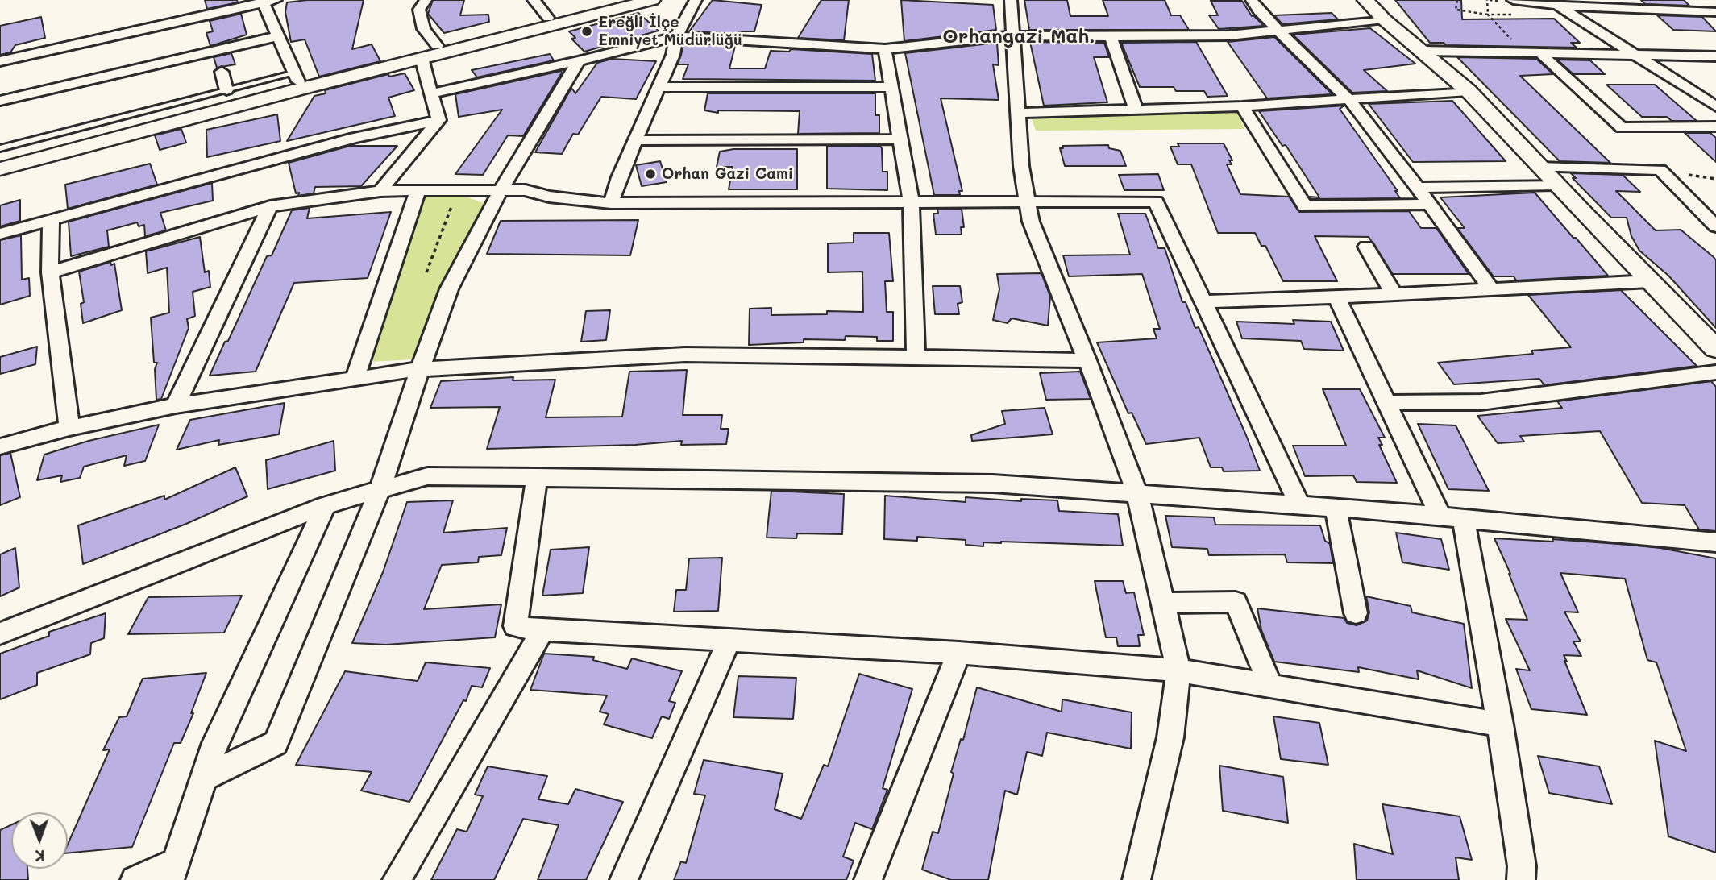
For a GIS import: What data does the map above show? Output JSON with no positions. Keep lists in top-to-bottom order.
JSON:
{
  "districts": ["Orhangazi Mah."],
  "places": ["Ereğli İlçe Emniyet Müdürlüğü", "Orhan Gazi Cami"],
  "north": "bottom"
}
